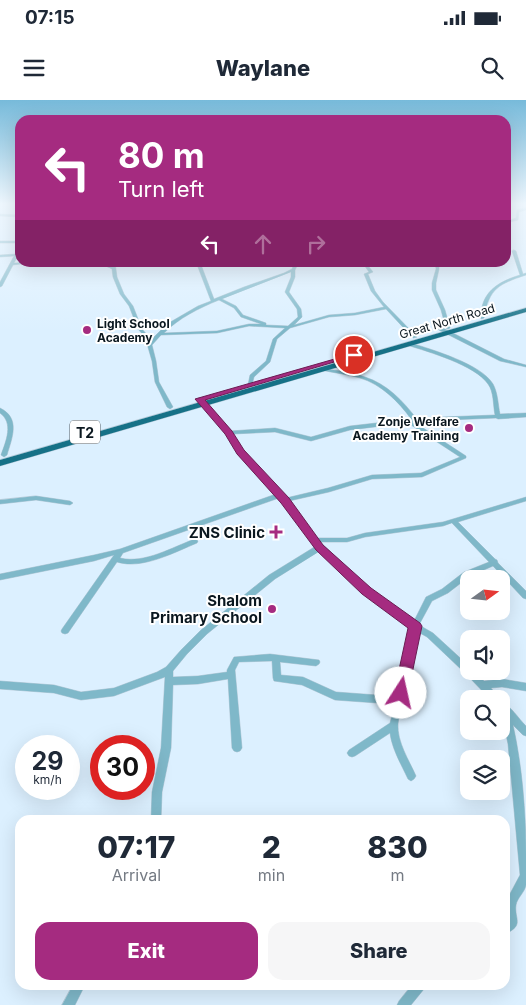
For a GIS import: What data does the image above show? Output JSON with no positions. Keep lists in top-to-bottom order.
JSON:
{
  "streets": {
    "highway": ["Great North Road", "T2"]
  },
  "places": {
    "other": ["Light School Academy", "Zonje Welfare Academy Training", "Shalom Primary School"],
    "health": ["ZNS Clinic"]
  },
  "north": "right",
  "page": {
    "status": "07:15",
    "header": "Waylane",
    "turn": ["80 m", "Turn left"],
    "speed": "29 km/h",
    "limit": "30",
    "eta": [
      "07:17",
      "Arrival",
      "2",
      "min",
      "830",
      "m"
    ],
    "buttons": ["Exit", "Share"]
  }
}
